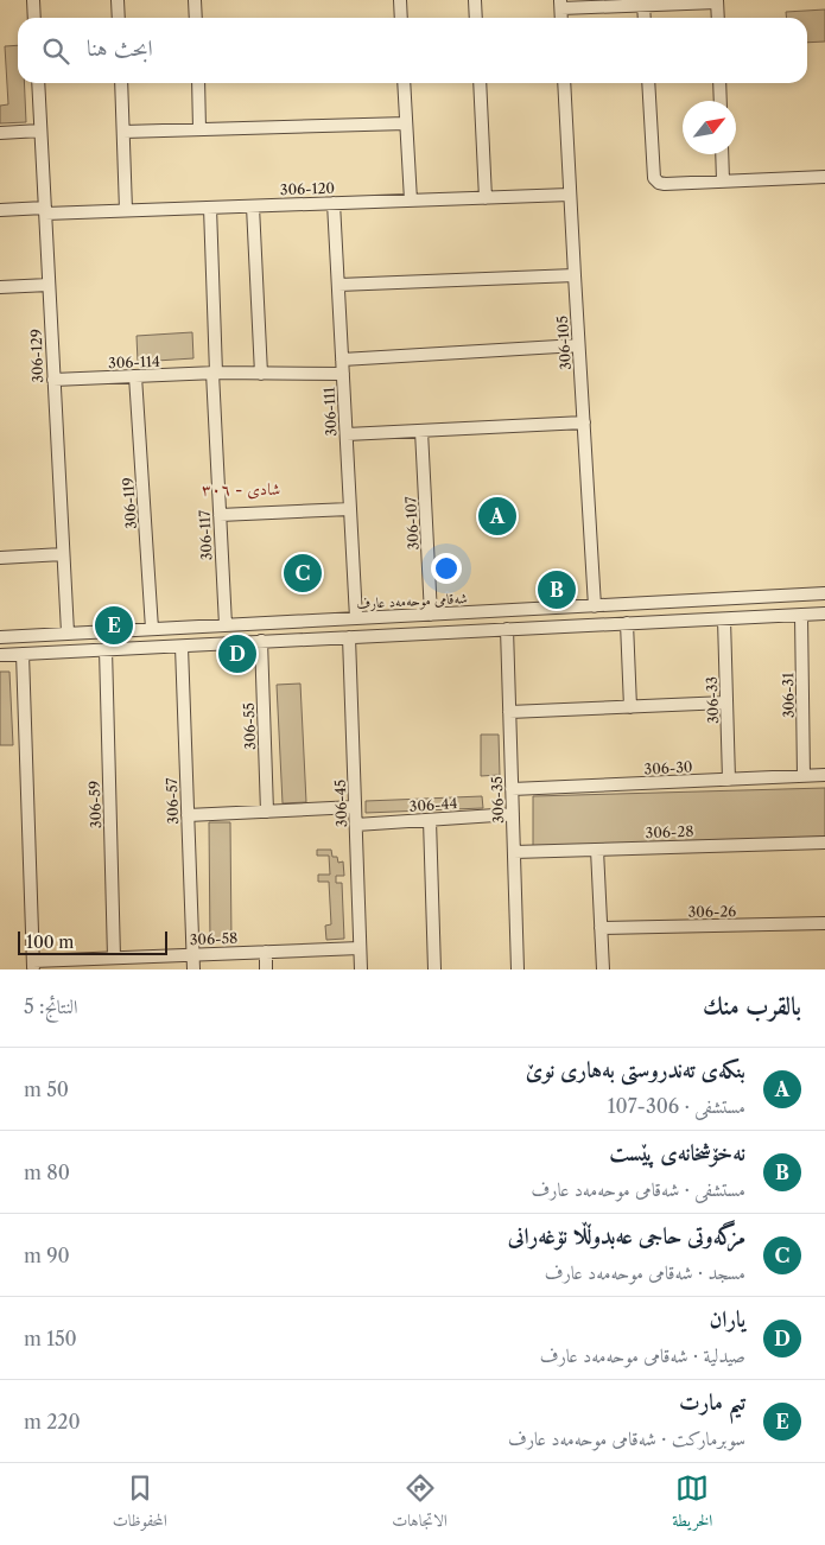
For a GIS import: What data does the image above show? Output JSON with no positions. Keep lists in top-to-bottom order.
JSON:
{
  "streets": {
    "street": [
      "306-120",
      "306-105",
      "306-129",
      "306-114",
      "306-111",
      "306-119",
      "306-107",
      "306-117",
      "شەقامی موحەمەد عارف",
      "306-31",
      "306-33",
      "306-55",
      "306-30",
      "306-35",
      "306-57",
      "306-45",
      "306-59",
      "306-44",
      "306-28",
      "306-26",
      "306-58"
    ]
  },
  "crossings": [
    ["306-120", "306-105"],
    ["306-120", "306-129"],
    ["306-120", "306-111"],
    ["306-120", "306-117"],
    ["306-105", "شەقامی موحەمەد عارف"],
    ["306-129", "306-114"],
    ["306-129", "شەقامی موحەمەد عارف"],
    ["306-114", "306-111"],
    ["306-114", "306-119"],
    ["306-114", "306-117"],
    ["306-111", "شەقامی موحەمەد عارف"],
    ["306-119", "شەقامی موحەمەد عارف"],
    ["306-107", "شەقامی موحەمەد عارف"],
    ["306-117", "شەقامی موحەمەد عارف"],
    ["شەقامی موحەمەد عارف", "306-55"],
    ["306-31", "306-30"],
    ["306-33", "306-30"],
    ["306-30", "306-35"],
    ["306-35", "306-44"],
    ["306-35", "306-28"],
    ["306-57", "306-58"],
    ["306-45", "306-44"],
    ["306-45", "306-58"],
    ["306-59", "306-58"]
  ],
  "districts": ["شادی - ٣٠٦"],
  "scale_bar": "100 m",
  "north": "top right",
  "page": {
    "search": "ابحث هنا",
    "pins": [
      "A",
      "C",
      "B",
      "E",
      "D"
    ],
    "scale": "100 m",
    "heading": ["بالقرب منك", "النتائج: 5"],
    "list": [
      {
        "mark": "A",
        "name": "بنکەی تەندروستی بەهاری نوێ",
        "note": "مستشفى · 306-107",
        "value": "50 m"
      },
      {
        "mark": "B",
        "name": "نەخۆشخانەی پێست",
        "note": "مستشفى · شەقامی موحەمەد عارف",
        "value": "80 m"
      },
      {
        "mark": "C",
        "name": "مزگەوتی حاجی عەبدوڵڵا نۆغەرانی",
        "note": "مسجد · شەقامی موحەمەد عارف",
        "value": "90 m"
      },
      {
        "mark": "D",
        "name": "یاران",
        "note": "صيدلية · شەقامی موحەمەد عارف",
        "value": "150 m"
      },
      {
        "mark": "E",
        "name": "تيم مارت",
        "note": "سوبرماركت · شەقامی موحەمەد عارف",
        "value": "220 m"
      }
    ],
    "nav": ["الخريطة", "الاتجاهات", "المحفوظات"]
  }
}
